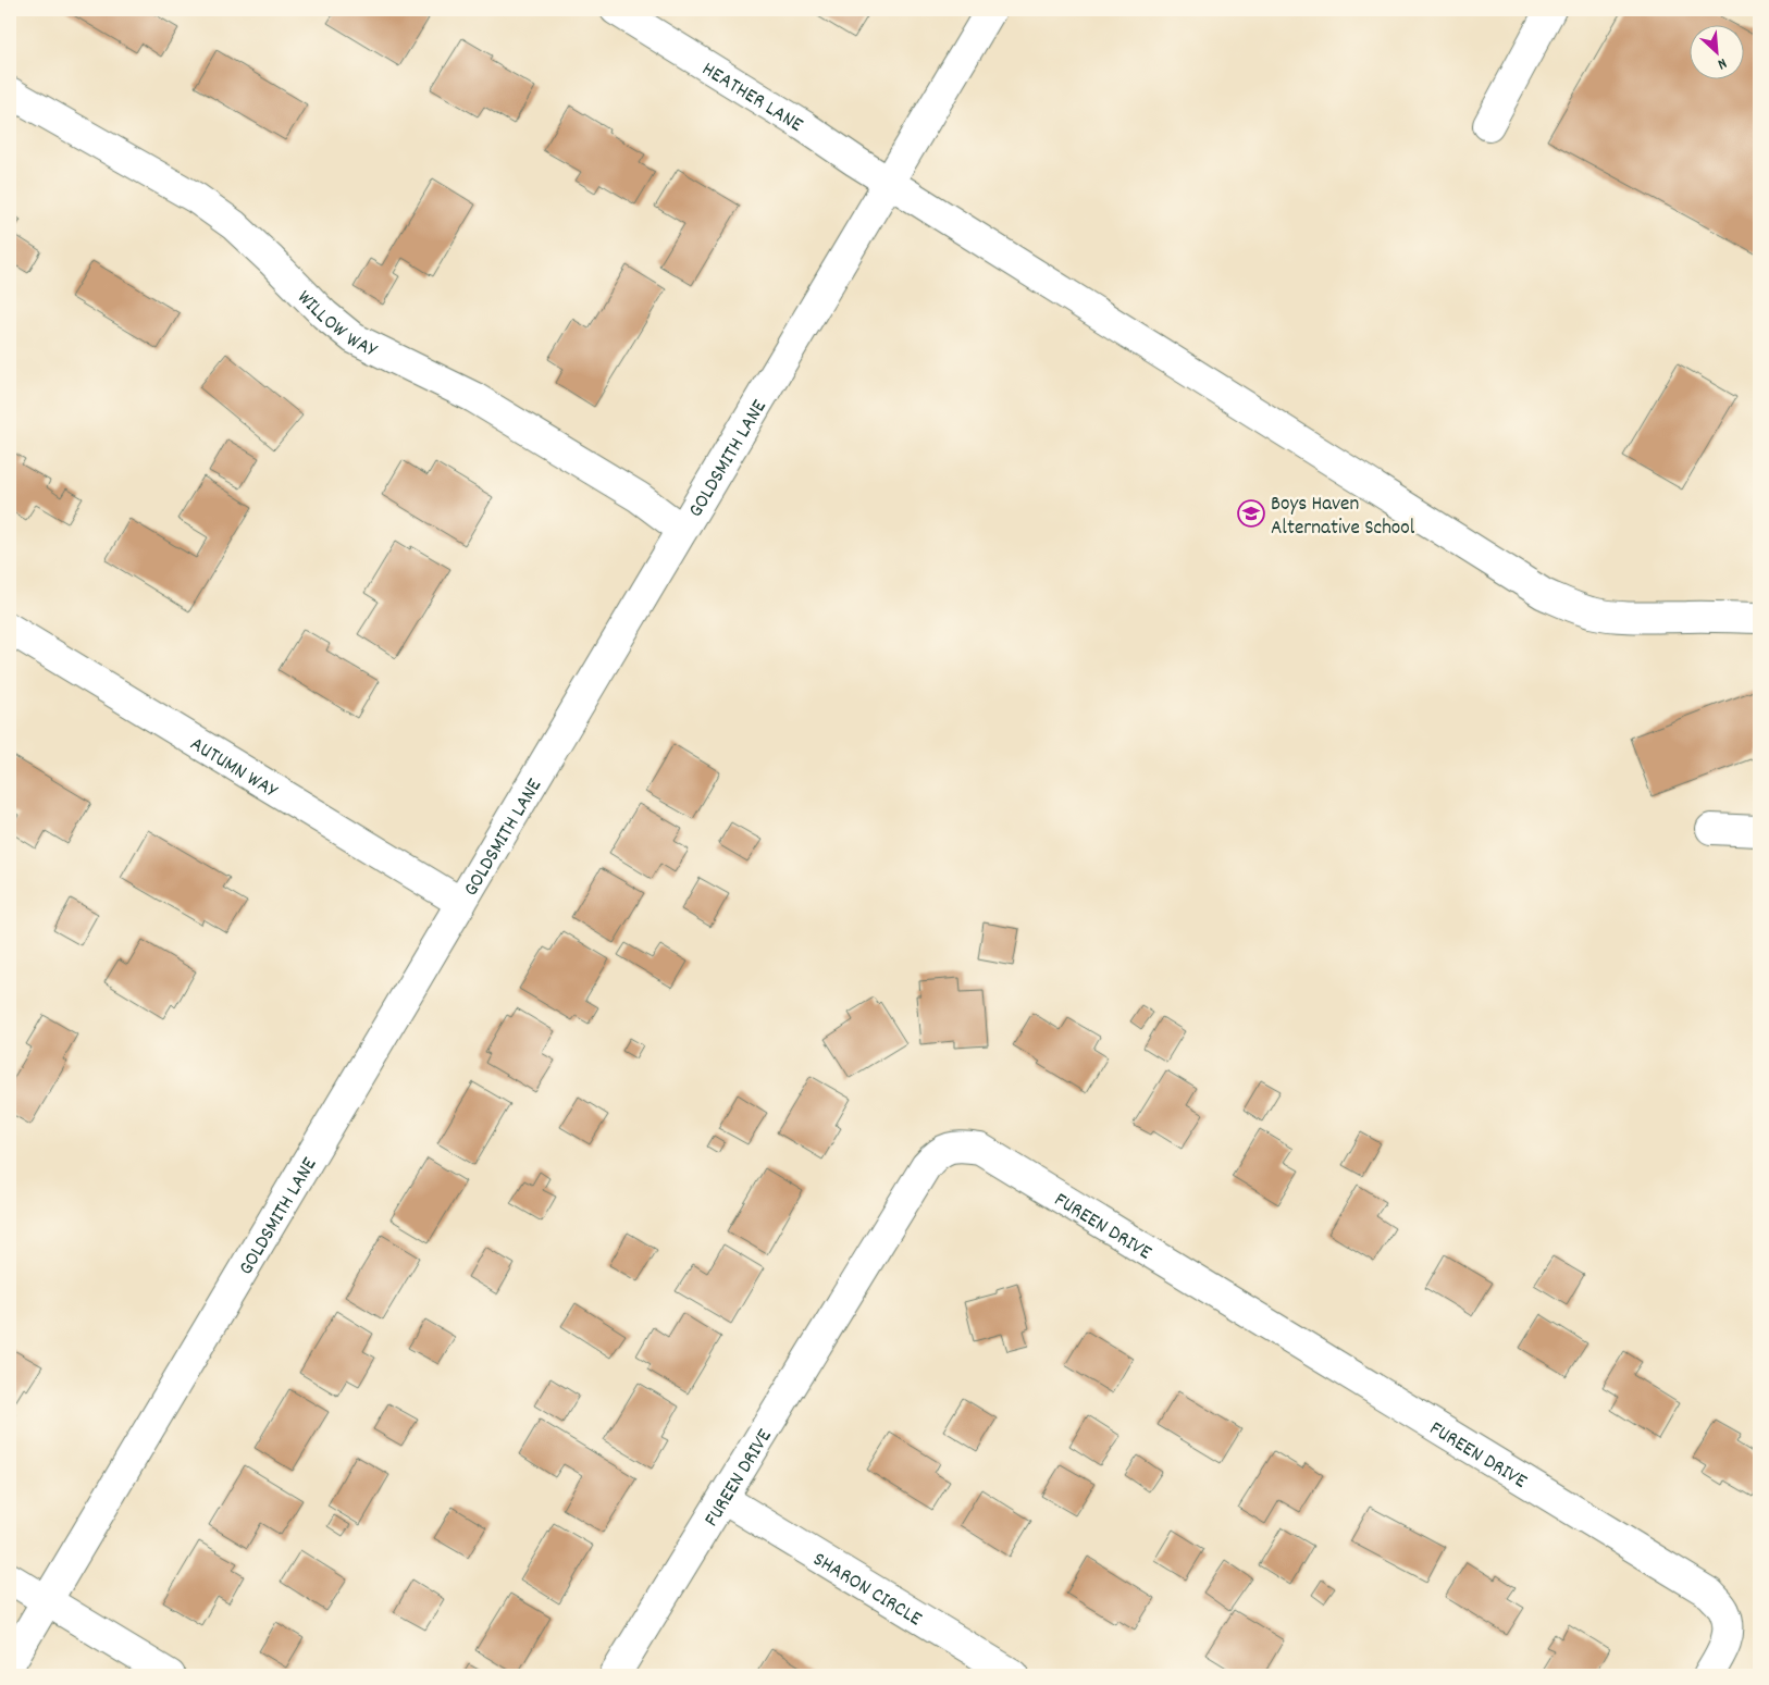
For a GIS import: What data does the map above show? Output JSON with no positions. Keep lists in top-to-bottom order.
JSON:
{
  "streets": {
    "street": [
      "HEATHER LANE",
      "WILLOW WAY",
      "GOLDSMITH LANE",
      "AUTUMN WAY",
      "FUREEN DRIVE",
      "SHARON CIRCLE"
    ]
  },
  "crossings": [
    ["HEATHER LANE", "GOLDSMITH LANE"],
    ["WILLOW WAY", "GOLDSMITH LANE"],
    ["GOLDSMITH LANE", "AUTUMN WAY"],
    ["FUREEN DRIVE", "SHARON CIRCLE"]
  ],
  "places": {
    "school or university": ["Boys Haven Alternative School"]
  },
  "north": "bottom right"
}
